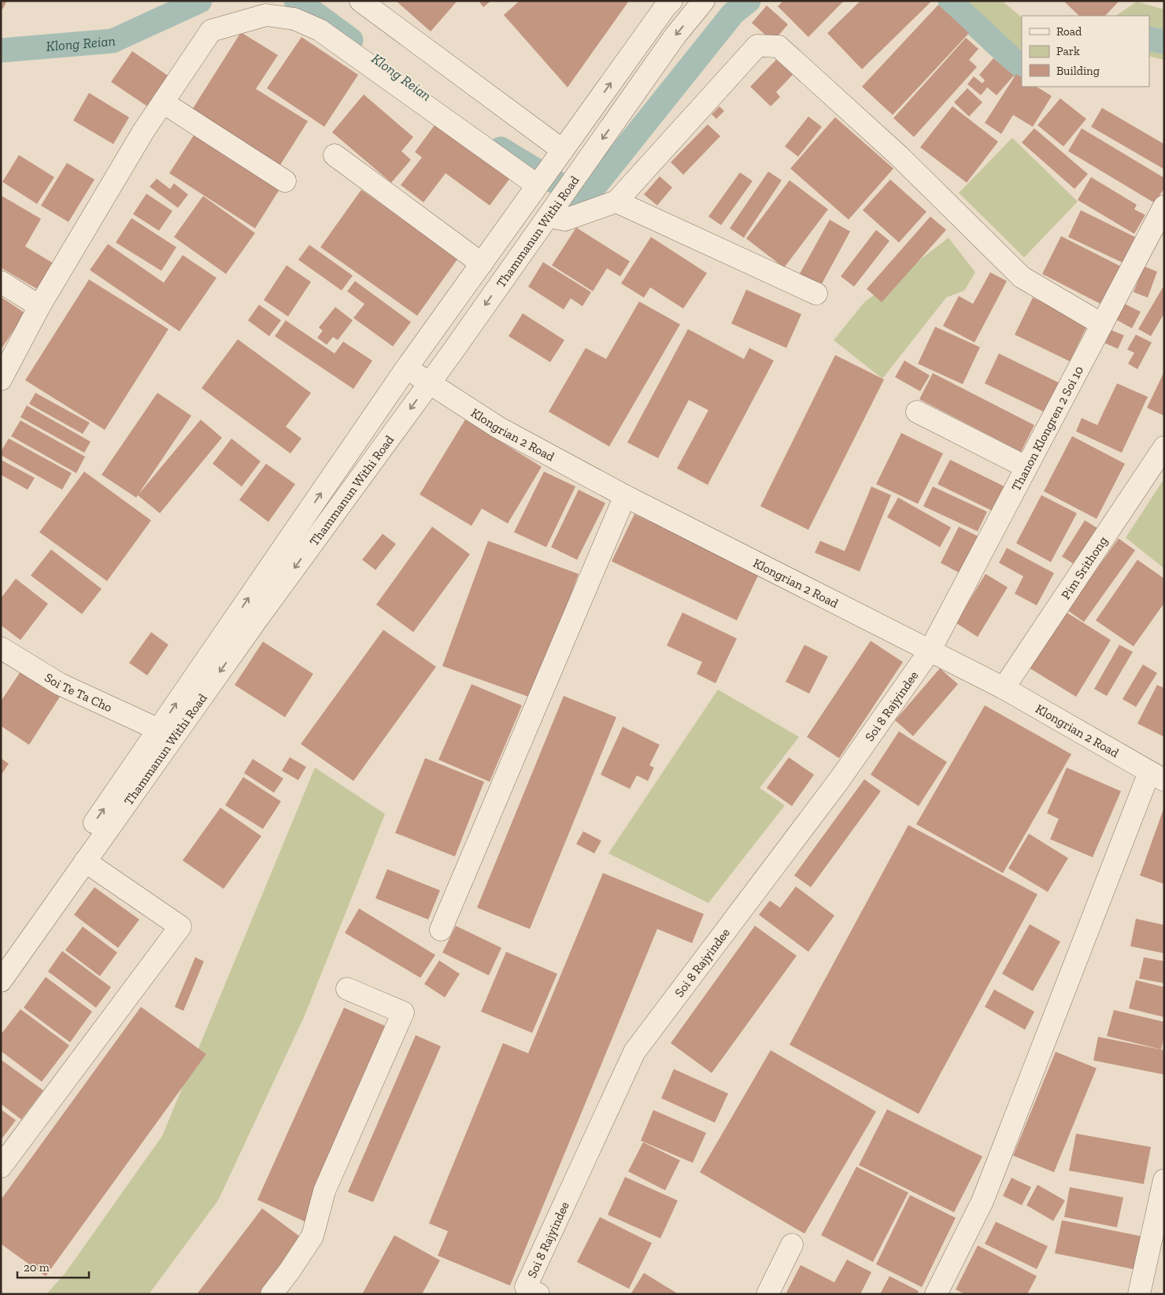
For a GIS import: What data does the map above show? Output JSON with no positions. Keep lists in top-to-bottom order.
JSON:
{
  "streets": {
    "street": [
      "Thammanun Withi Road",
      "Thanon Klongren 2 Soi 10",
      "Klongrian 2 Road",
      "Pim Srithong",
      "Soi Te Ta Cho",
      "Soi 8 Rajyindee"
    ]
  },
  "crossings": [
    ["Thammanun Withi Road", "Klongrian 2 Road"],
    ["Thammanun Withi Road", "Soi Te Ta Cho"],
    ["Thanon Klongren 2 Soi 10", "Klongrian 2 Road"],
    ["Thanon Klongren 2 Soi 10", "Soi 8 Rajyindee"],
    ["Klongrian 2 Road", "Pim Srithong"],
    ["Klongrian 2 Road", "Soi 8 Rajyindee"]
  ],
  "water": ["Klong Reian"],
  "legend": ["Road", "Park", "Building"],
  "scale_bar": "20 m"
}
